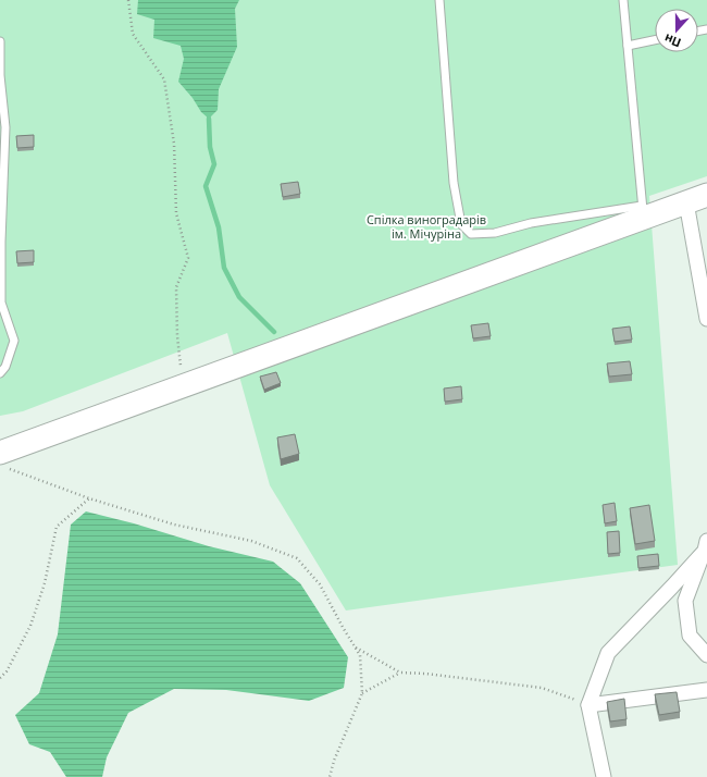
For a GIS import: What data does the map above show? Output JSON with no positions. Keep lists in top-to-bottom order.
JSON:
{
  "parks": ["Спілка виноградарів ім. Мічуріна"],
  "north": "bottom"
}
